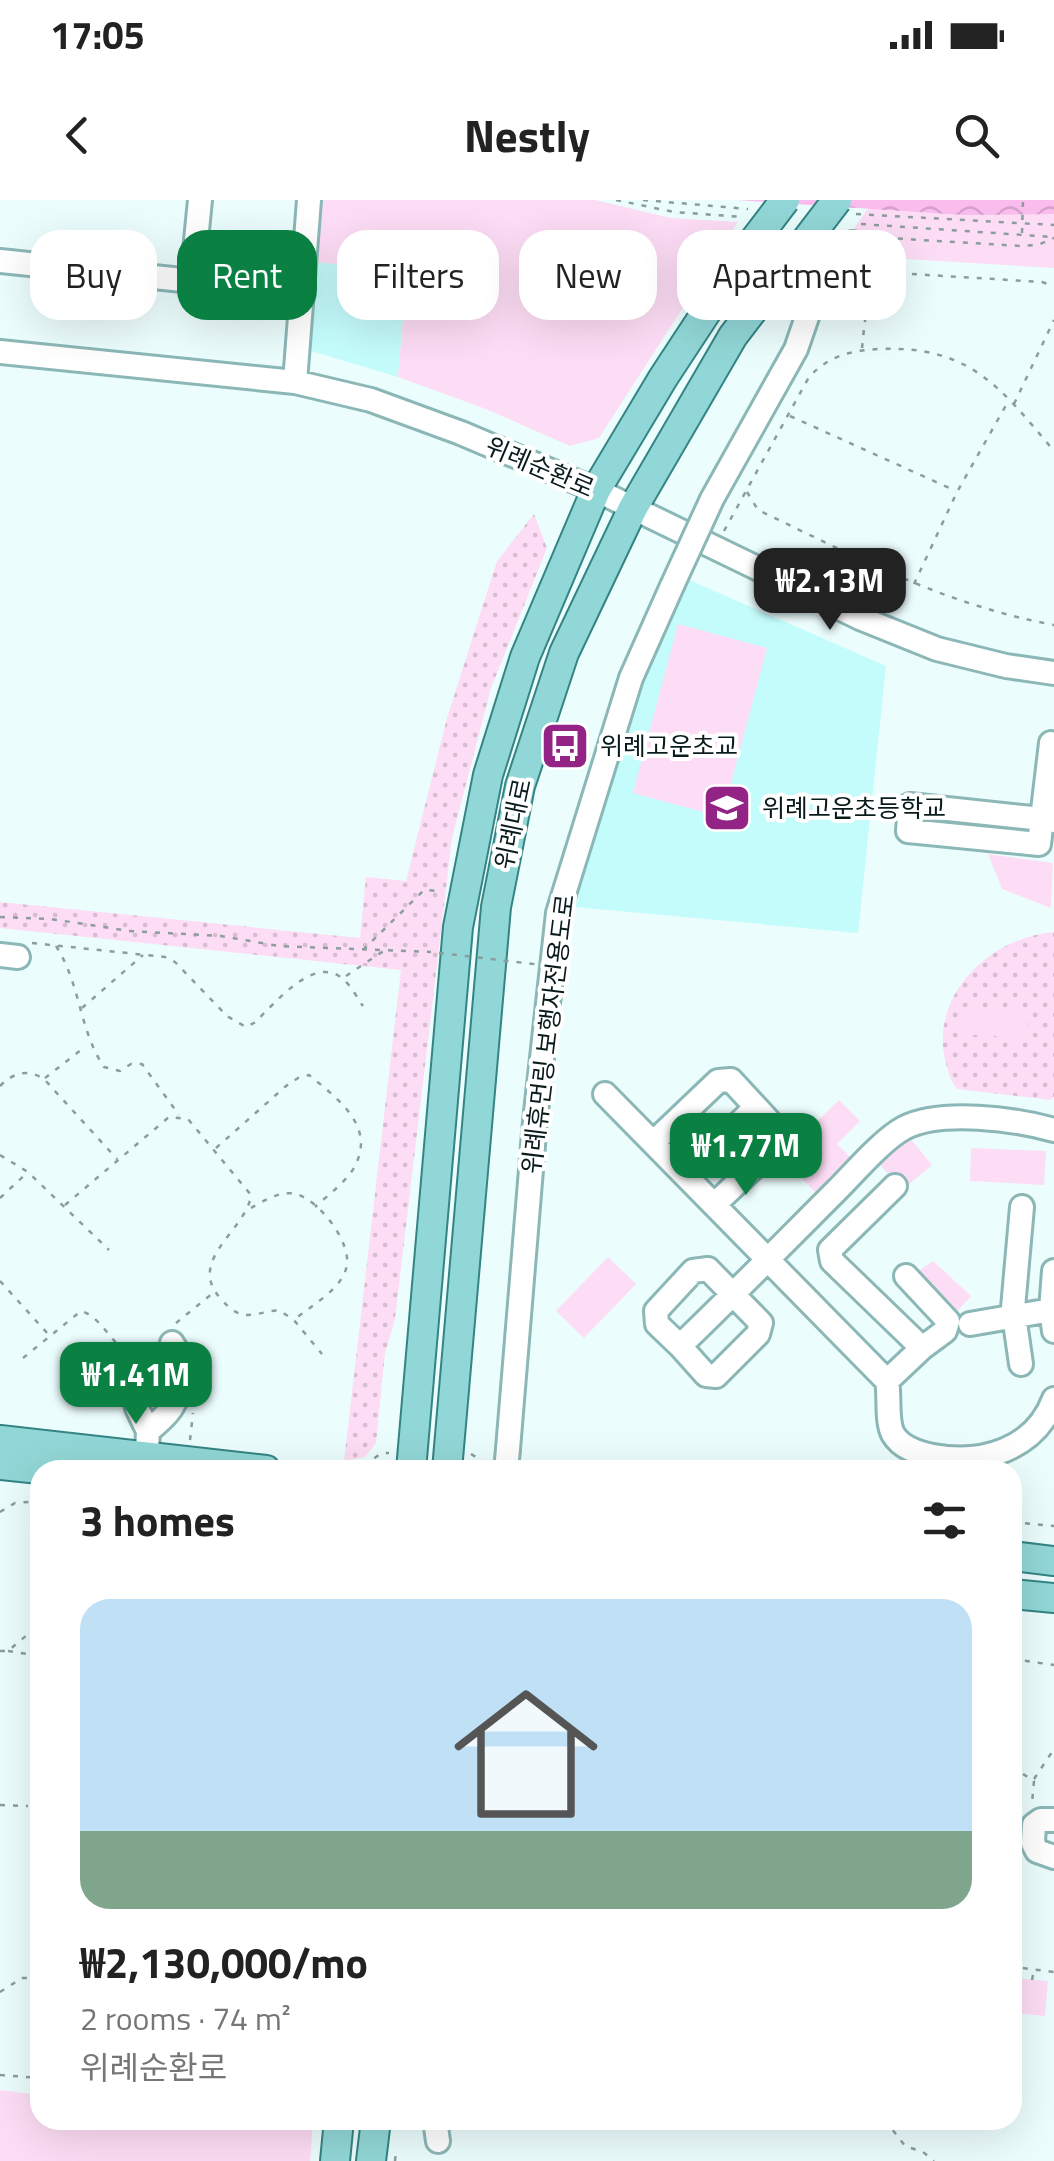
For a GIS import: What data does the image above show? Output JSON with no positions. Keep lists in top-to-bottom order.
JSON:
{
  "streets": {
    "main road": ["위례대로"],
    "street": ["위례순환로", "위례휴먼링 보행자전용도로"]
  },
  "crossings": [
    ["위례순환로", "위례대로"]
  ],
  "places": {
    "bus stop": ["위례고운초교"],
    "school or university": ["위례고운초등학교"]
  },
  "page": {
    "status": "17:05",
    "header": "Nestly",
    "chip": [
      "Buy",
      "Rent",
      "Filters",
      "New",
      "Apartment"
    ],
    "price": ["₩2.13M", "₩1.77M", "₩1.41M"],
    "heading": "3 homes",
    "list": [
      {
        "name": "₩2,130,000/mo",
        "note": "2 rooms · 74 m² · 위례순환로"
      }
    ]
  }
}
